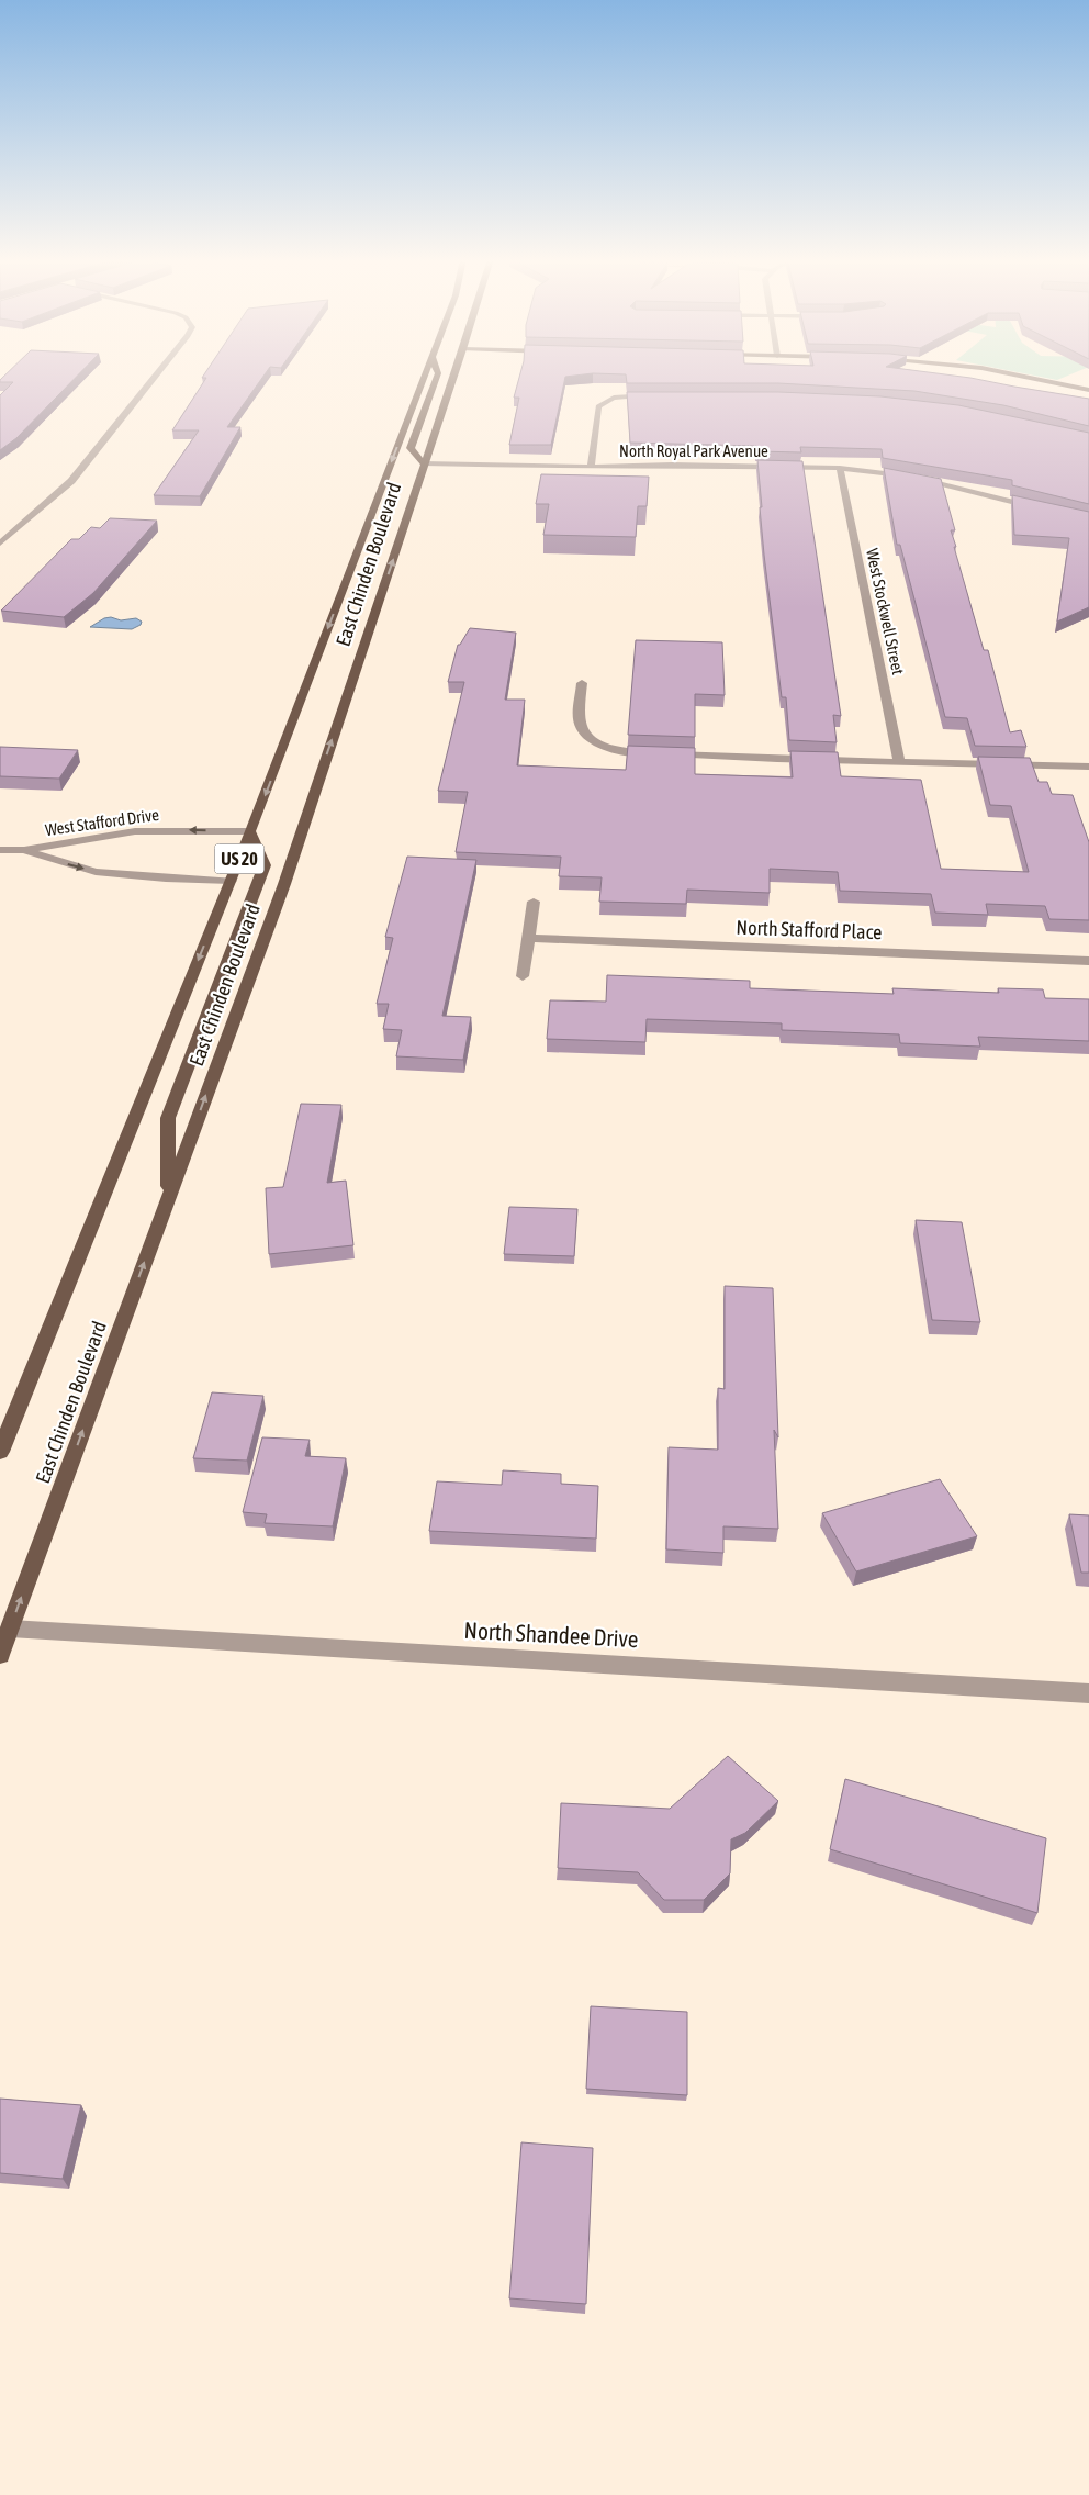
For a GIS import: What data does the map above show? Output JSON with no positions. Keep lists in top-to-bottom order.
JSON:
{
  "streets": {
    "main road": ["East Chinden Boulevard", "US 20"],
    "street": [
      "North Royal Park Avenue",
      "West Stockwell Street",
      "West Stafford Drive",
      "North Stafford Place",
      "North Shandee Drive"
    ]
  },
  "crossings": [
    ["North Royal Park Avenue", "East Chinden Boulevard"],
    ["North Royal Park Avenue", "West Stockwell Street"],
    ["East Chinden Boulevard", "West Stafford Drive"],
    ["East Chinden Boulevard", "North Shandee Drive"]
  ]
}
